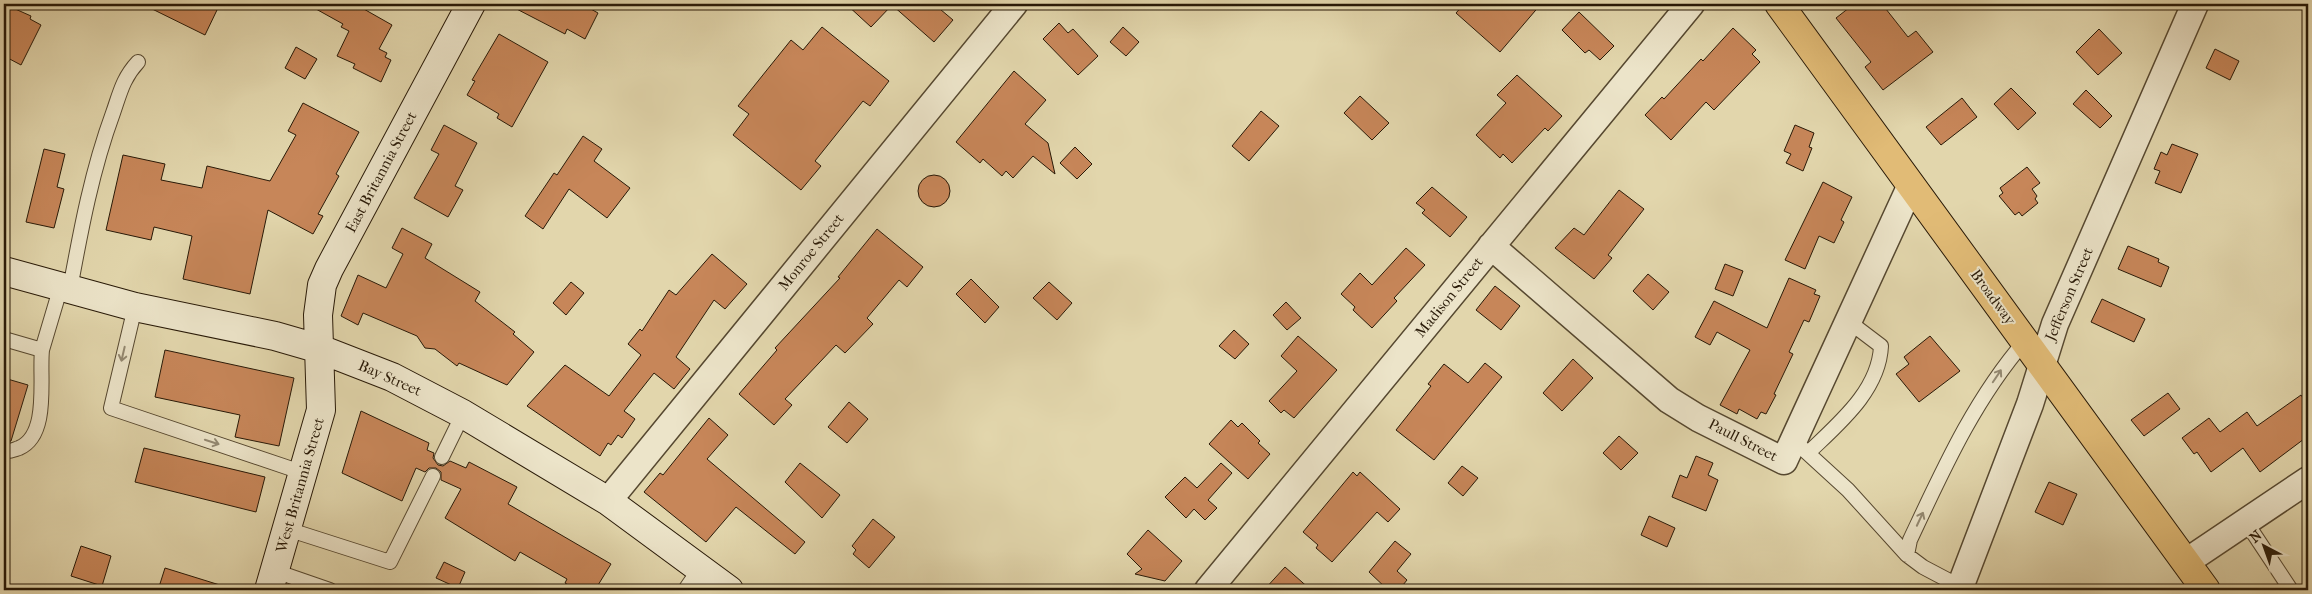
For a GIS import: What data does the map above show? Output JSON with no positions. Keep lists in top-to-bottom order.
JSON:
{
  "streets": {
    "main road": [
      "East Britannia Street",
      "Broadway",
      "Bay Street",
      "West Britannia Street"
    ],
    "street": [
      "Monroe Street",
      "Jefferson Street",
      "Madison Street",
      "Paull Street"
    ]
  },
  "crossings": [
    ["East Britannia Street", "Bay Street"],
    ["East Britannia Street", "West Britannia Street"],
    ["Monroe Street", "Bay Street"],
    ["Jefferson Street", "Broadway"],
    ["Madison Street", "Paull Street"],
    ["Broadway", "Paull Street"],
    ["Bay Street", "West Britannia Street"]
  ],
  "north": "top left"
}
